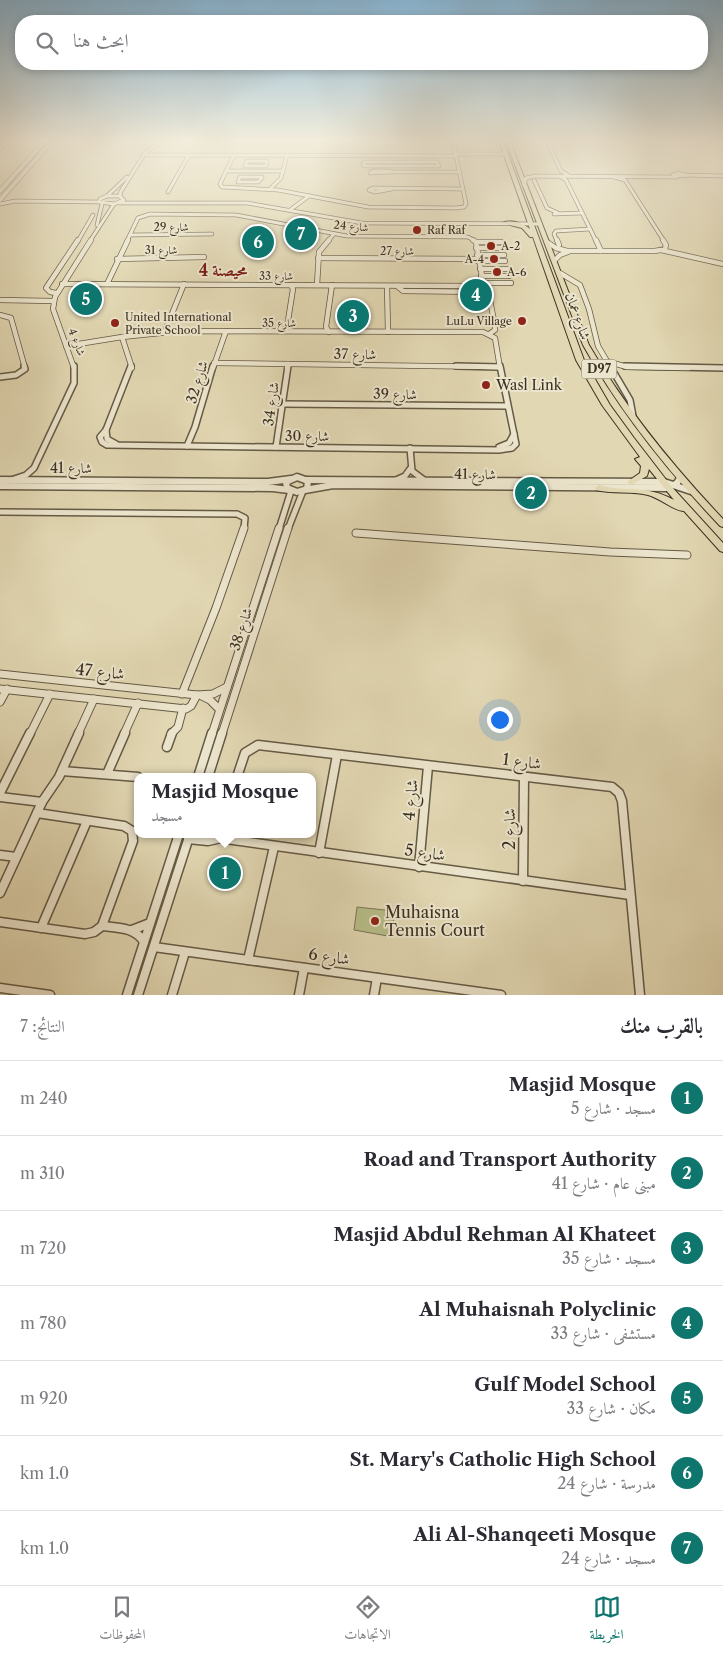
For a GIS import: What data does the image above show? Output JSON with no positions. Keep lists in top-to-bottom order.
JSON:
{
  "streets": {
    "main road": ["شارع عمان", "D97"],
    "street": [
      "شارع 24",
      "شارع 29",
      "شارع 31",
      "شارع 27",
      "شارع 33",
      "شارع 35",
      "شارع 4",
      "شارع 37",
      "شارع 32",
      "شارع 39",
      "شارع 34",
      "شارع 30",
      "شارع 41",
      "شارع 38",
      "شارع 47",
      "شارع 1",
      "شارع 2",
      "شارع 5",
      "شارع 6"
    ]
  },
  "crossings": [
    ["شارع 24", "شارع 29"],
    ["شارع 24", "شارع 31"],
    ["شارع 24", "شارع 33"],
    ["شارع 33", "شارع 4"],
    ["شارع عمان", "شارع 41"],
    ["شارع 35", "شارع 4"],
    ["شارع 35", "شارع 32"],
    ["شارع 35", "شارع 30"],
    ["شارع 4", "شارع 1"],
    ["شارع 4", "شارع 5"],
    ["شارع 37", "شارع 32"],
    ["شارع 37", "شارع 34"],
    ["شارع 37", "شارع 30"],
    ["شارع 32", "شارع 30"],
    ["شارع 39", "شارع 34"],
    ["شارع 39", "شارع 30"],
    ["شارع 34", "شارع 30"],
    ["شارع 41", "شارع 38"],
    ["شارع 38", "شارع 47"],
    ["شارع 1", "شارع 2"],
    ["شارع 1", "شارع 5"],
    ["شارع 2", "شارع 5"]
  ],
  "districts": ["محيصنة 4"],
  "places": [
    "Raf Raf",
    "A-2",
    "A-4",
    "A-6",
    "LuLu Village",
    "United International Private School",
    "Wasl Link",
    "Muhaisna Tennis Court"
  ],
  "page": {
    "search": "ابحث هنا",
    "pins": [
      "7",
      "6",
      "4",
      "5",
      "3",
      "2",
      "1"
    ],
    "popup": ["Masjid Mosque", "مسجد"],
    "heading": ["بالقرب منك", "النتائج: 7"],
    "list": [
      {
        "mark": "1",
        "name": "Masjid Mosque",
        "note": "مسجد · شارع 5",
        "value": "240 m"
      },
      {
        "mark": "2",
        "name": "Road and Transport Authority",
        "note": "مبنى عام · شارع 41",
        "value": "310 m"
      },
      {
        "mark": "3",
        "name": "Masjid Abdul Rehman Al Khateet",
        "note": "مسجد · شارع 35",
        "value": "720 m"
      },
      {
        "mark": "4",
        "name": "Al Muhaisnah Polyclinic",
        "note": "مستشفى · شارع 33",
        "value": "780 m"
      },
      {
        "mark": "5",
        "name": "Gulf Model School",
        "note": "مكان · شارع 33",
        "value": "920 m"
      },
      {
        "mark": "6",
        "name": "St. Mary's Catholic High School",
        "note": "مدرسة · شارع 24",
        "value": "1.0 km"
      },
      {
        "mark": "7",
        "name": "Ali Al-Shanqeeti Mosque",
        "note": "مسجد · شارع 24",
        "value": "1.0 km"
      }
    ],
    "nav": ["الخريطة", "الاتجاهات", "المحفوظات"]
  }
}
